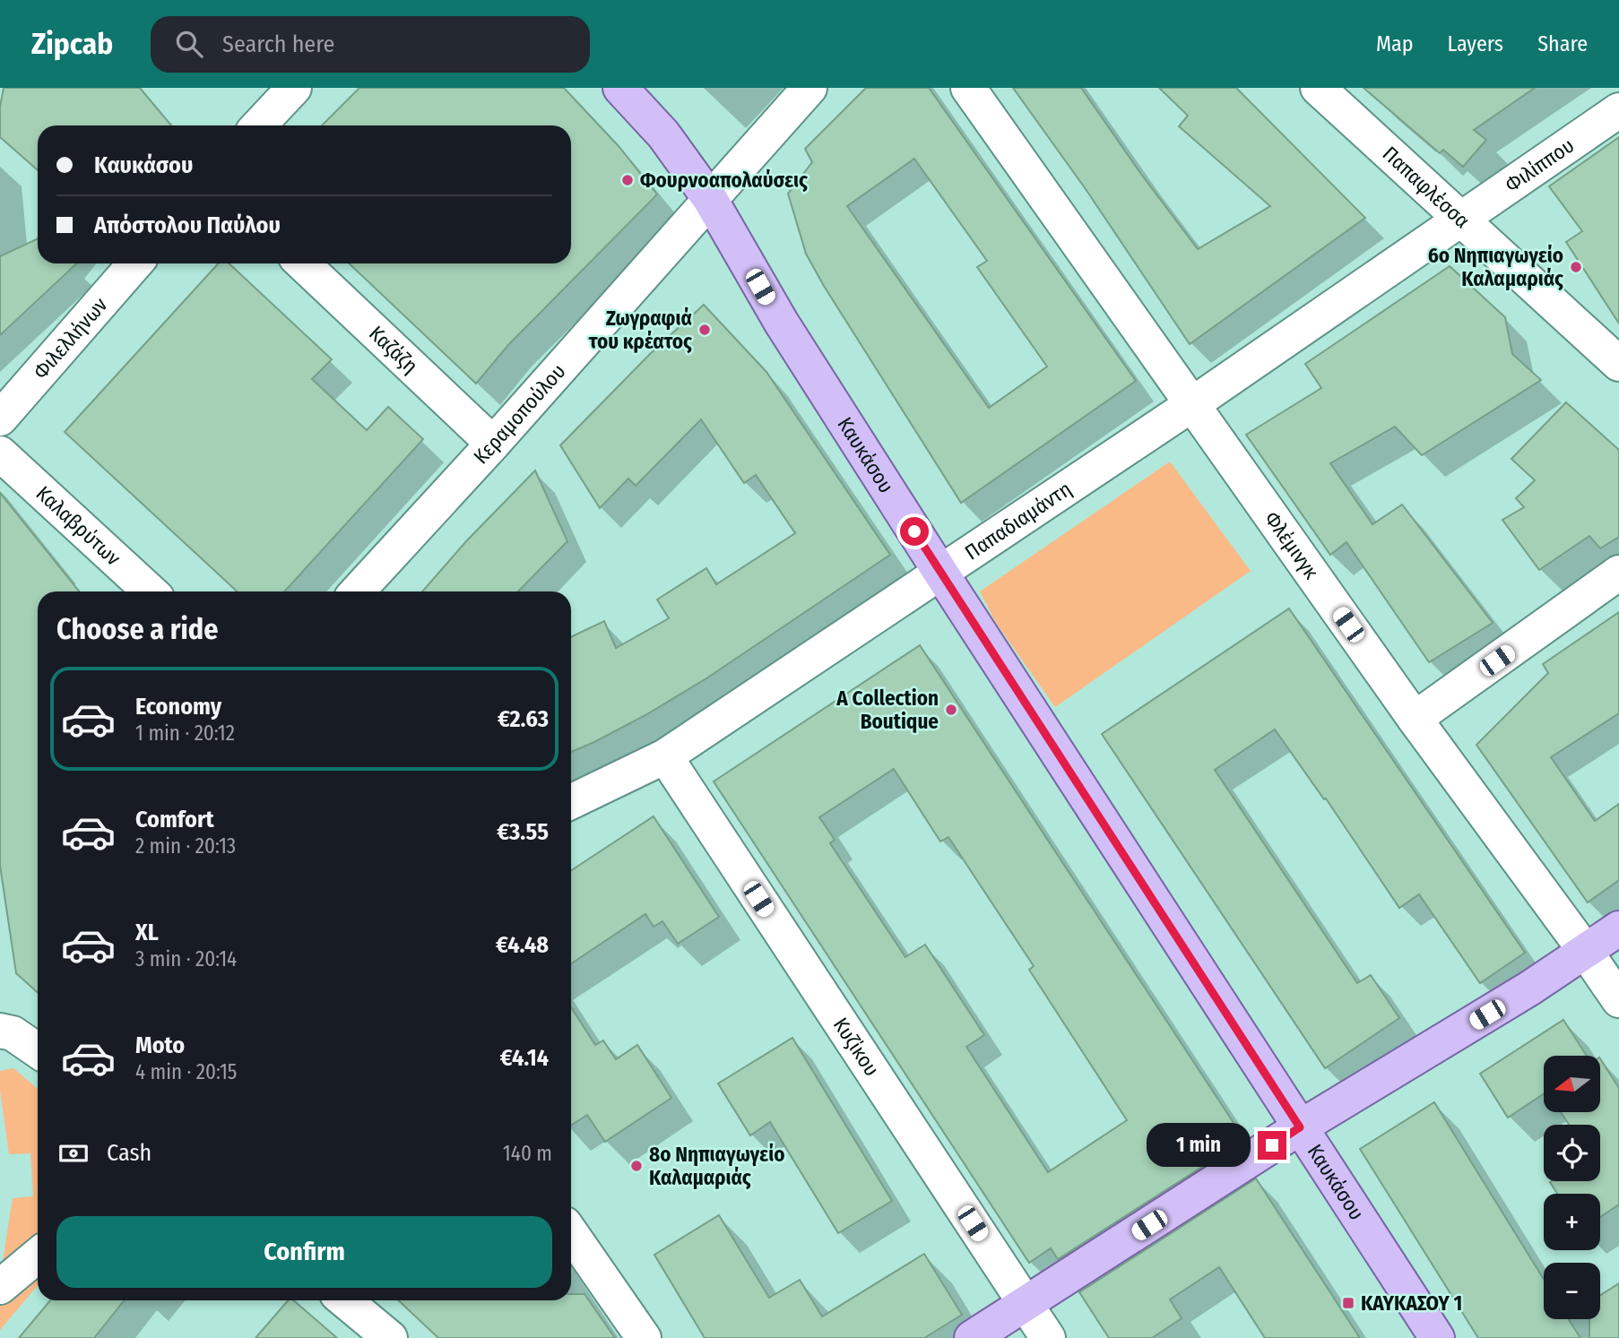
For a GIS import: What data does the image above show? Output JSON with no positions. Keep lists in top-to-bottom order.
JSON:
{
  "streets": {
    "main road": ["Καυκάσου"],
    "street": [
      "Φιλίππου",
      "Παπαφλέσσα",
      "Φιλελλήνων",
      "Καζάζη",
      "Κεραμοπούλου",
      "Παπαδιαμάντη",
      "Καλαβρύτων",
      "Φλέμινγκ",
      "Κυζίκου"
    ]
  },
  "crossings": [
    ["Φιλίππου", "Παπαφλέσσα"],
    ["Φιλίππου", "Παπαδιαμάντη"],
    ["Παπαφλέσσα", "Παπαδιαμάντη"],
    ["Καζάζη", "Κεραμοπούλου"],
    ["Κεραμοπούλου", "Καυκάσου"],
    ["Καυκάσου", "Παπαδιαμάντη"],
    ["Παπαδιαμάντη", "Φλέμινγκ"],
    ["Παπαδιαμάντη", "Κυζίκου"]
  ],
  "places": {
    "other": [
      "Φουρνοαπολαύσεις",
      "6ο Νηπιαγωγείο Καλαμαριάς",
      "Ζωγραφιά του κρέατος",
      "A Collection Boutique",
      "8ο Νηπιαγωγείο Καλαμαριάς"
    ],
    "transit": ["ΚΑΥΚΑΣΟΥ 1"]
  },
  "north": "left",
  "page": {
    "header": "Zipcab",
    "search": "Search here",
    "nav": ["Map", "Layers", "Share"],
    "banner": ["Καυκάσου", "Απόστολου Παύλου"],
    "heading": "Choose a ride",
    "list": [
      {
        "name": "Economy",
        "note": "1 min · 20:12",
        "value": "€2.63"
      },
      {
        "name": "Comfort",
        "note": "2 min · 20:13",
        "value": "€3.55"
      },
      {
        "name": "XL",
        "note": "3 min · 20:14",
        "value": "€4.48"
      },
      {
        "name": "Moto",
        "note": "4 min · 20:15",
        "value": "€4.14"
      }
    ],
    "map_buttons": ["+", "−"],
    "pay": ["Cash", "140 m"],
    "bubble": "1 min",
    "buttons": "Confirm"
  }
}
